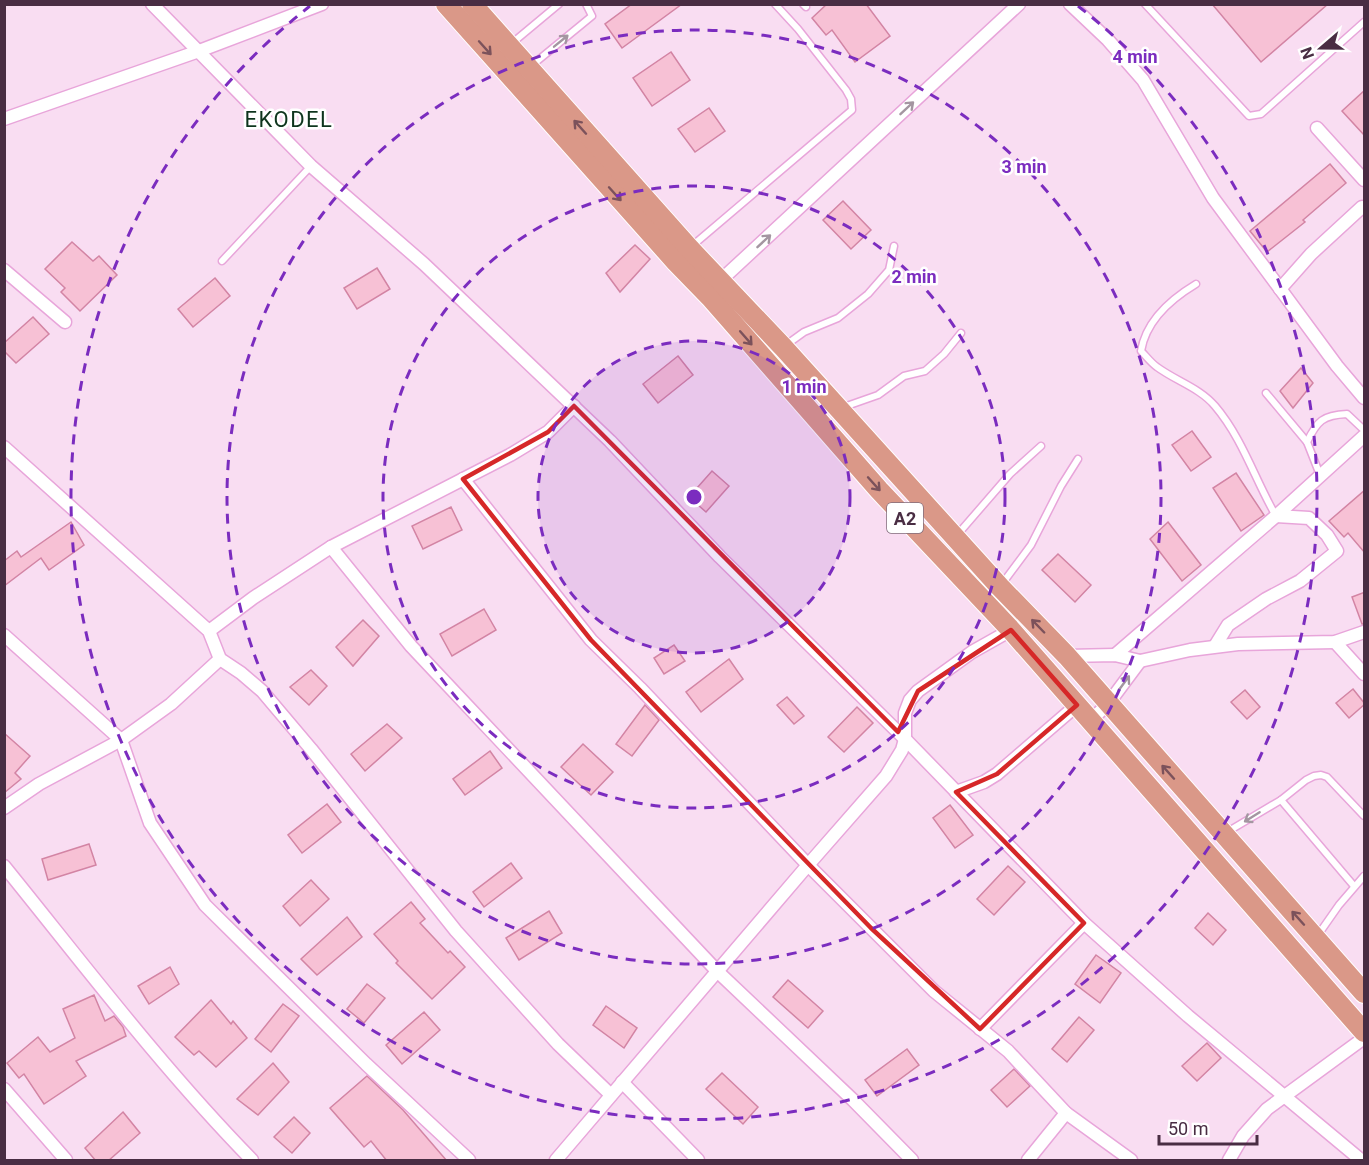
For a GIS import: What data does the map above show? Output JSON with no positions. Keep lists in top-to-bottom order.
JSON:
{
  "streets": {
    "highway": ["A2"]
  },
  "districts": ["EKODEL"],
  "scale_bar": "50 m",
  "north": "left",
  "rings": [
    "4 min",
    "3 min",
    "2 min",
    "1 min"
  ]
}
